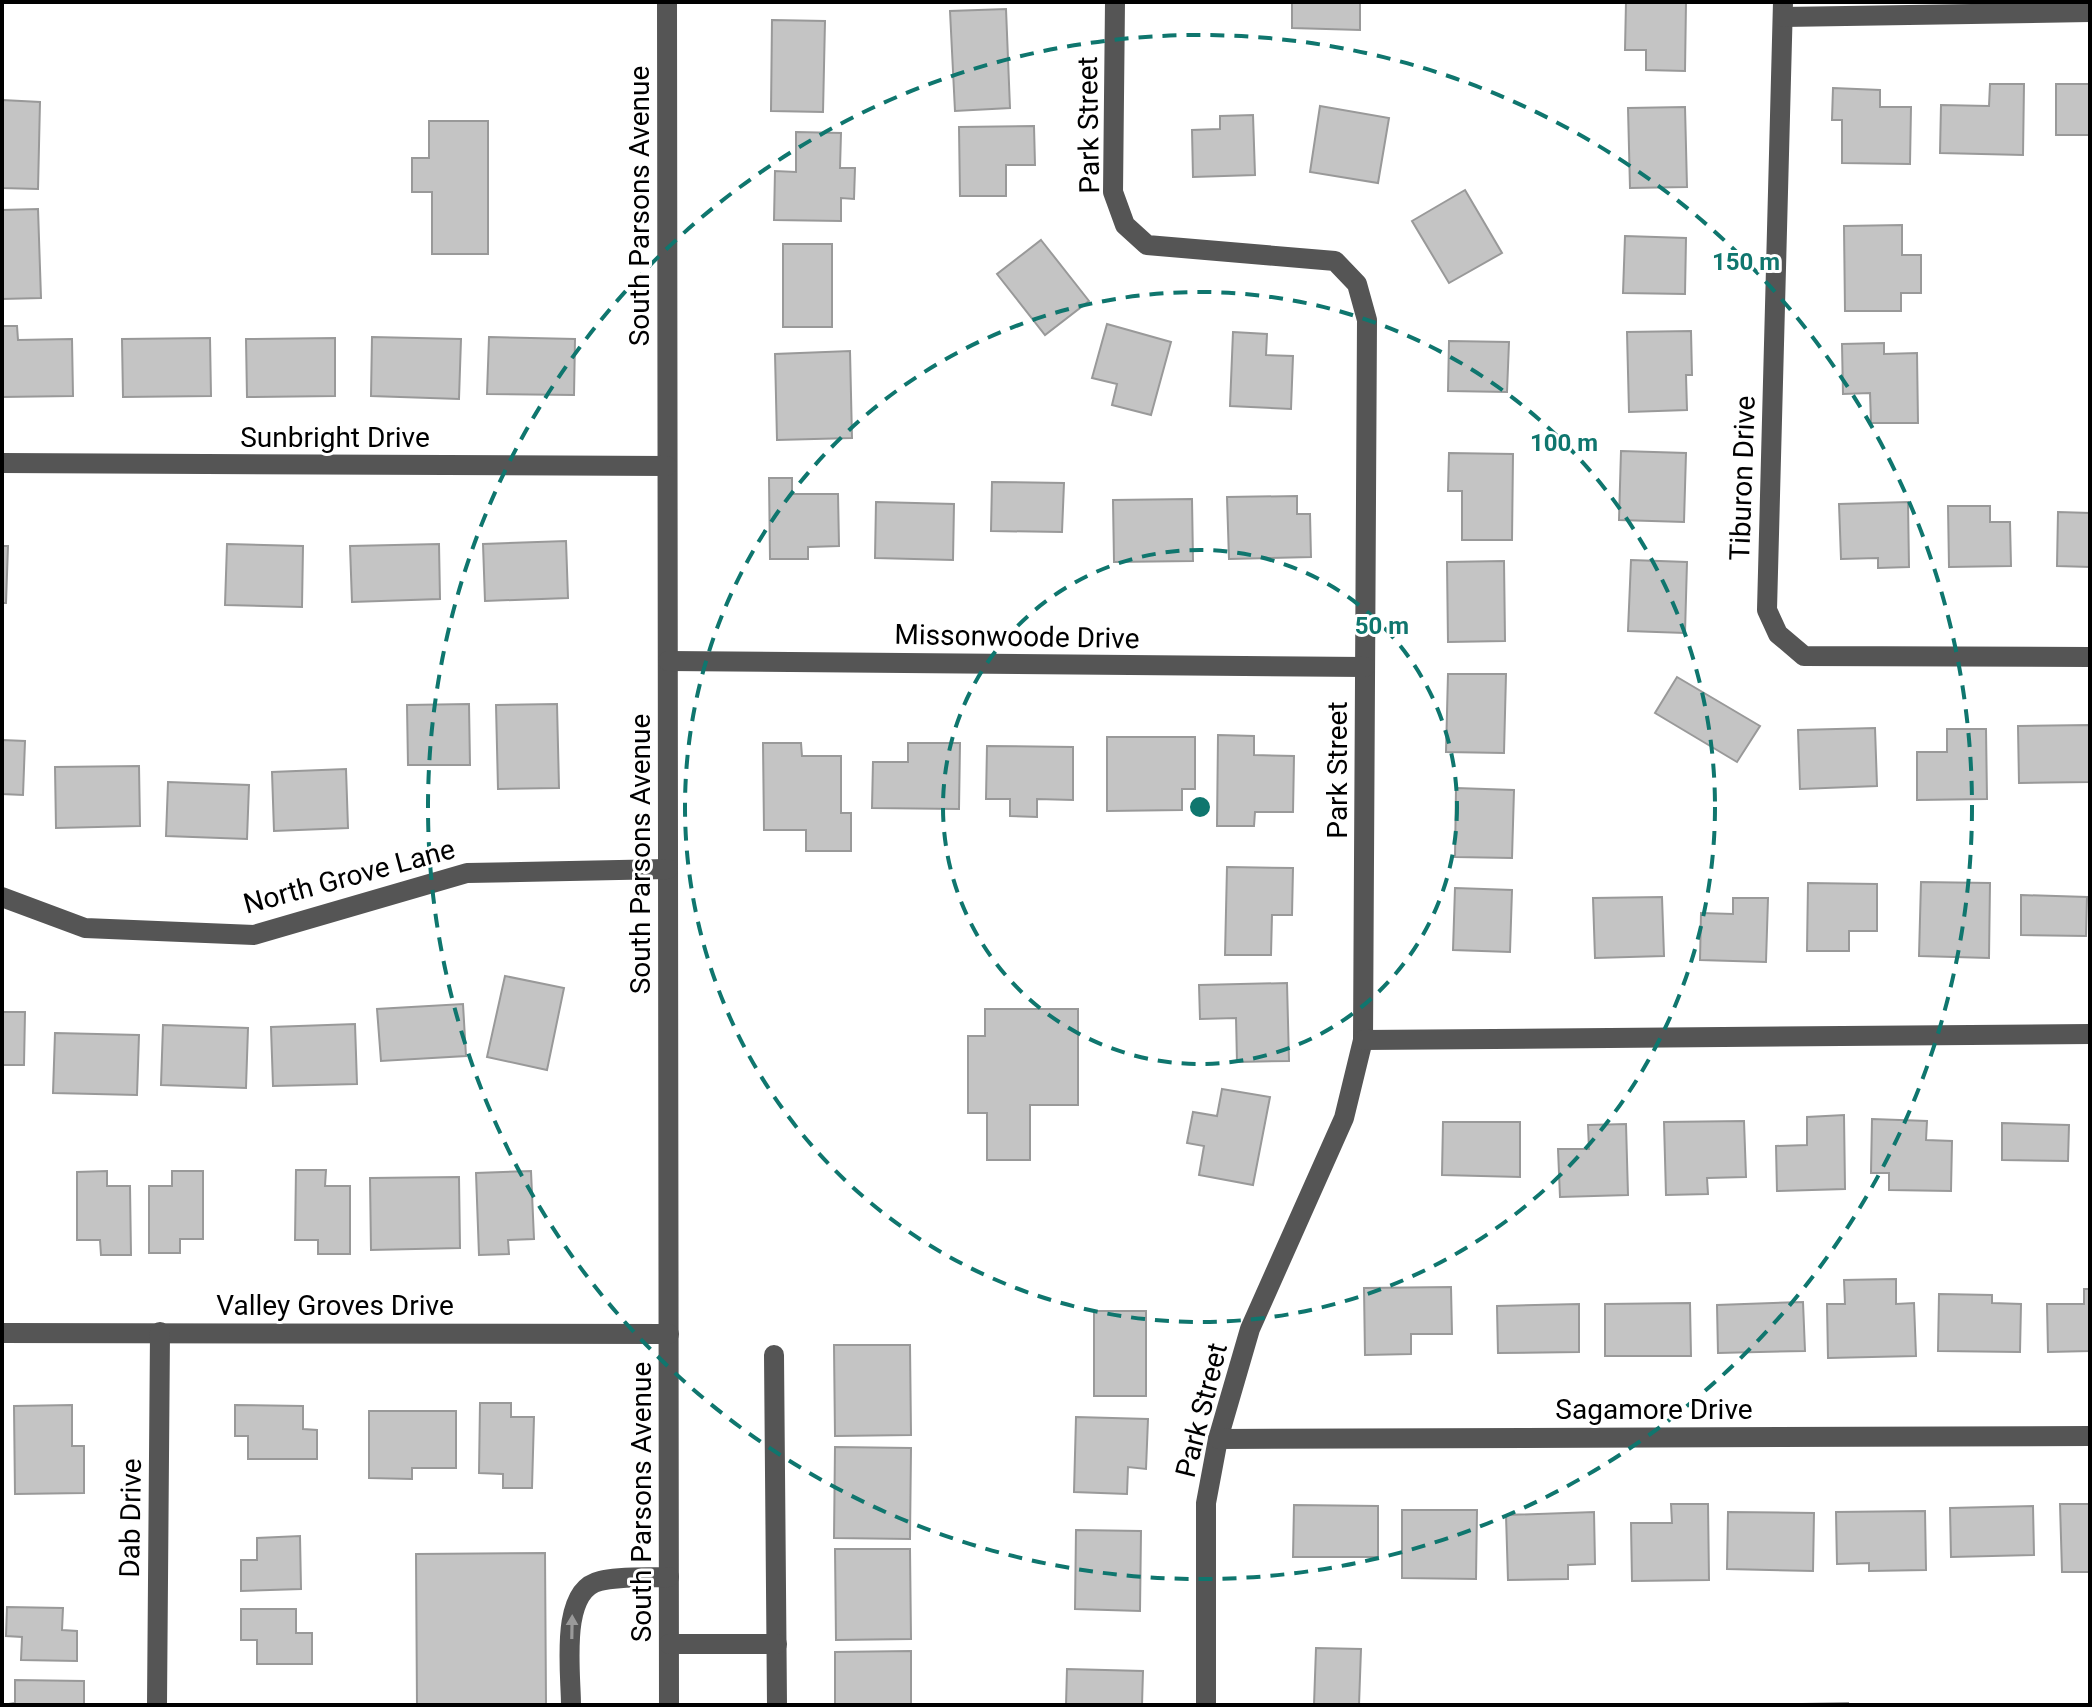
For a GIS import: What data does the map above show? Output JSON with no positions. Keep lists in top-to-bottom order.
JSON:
{
  "streets": {
    "street": [
      "Park Street",
      "South Parsons Avenue",
      "Sunbright Drive",
      "Tiburon Drive",
      "Missonwoode Drive",
      "North Grove Lane",
      "Valley Groves Drive",
      "Sagamore Drive",
      "Dab Drive"
    ]
  },
  "crossings": [
    ["Park Street", "Missonwoode Drive"],
    ["Park Street", "Sagamore Drive"],
    ["South Parsons Avenue", "Sunbright Drive"],
    ["South Parsons Avenue", "Missonwoode Drive"],
    ["South Parsons Avenue", "North Grove Lane"],
    ["South Parsons Avenue", "Valley Groves Drive"],
    ["Valley Groves Drive", "Dab Drive"]
  ],
  "rings": ["150 m", "100 m", "50 m"]
}
